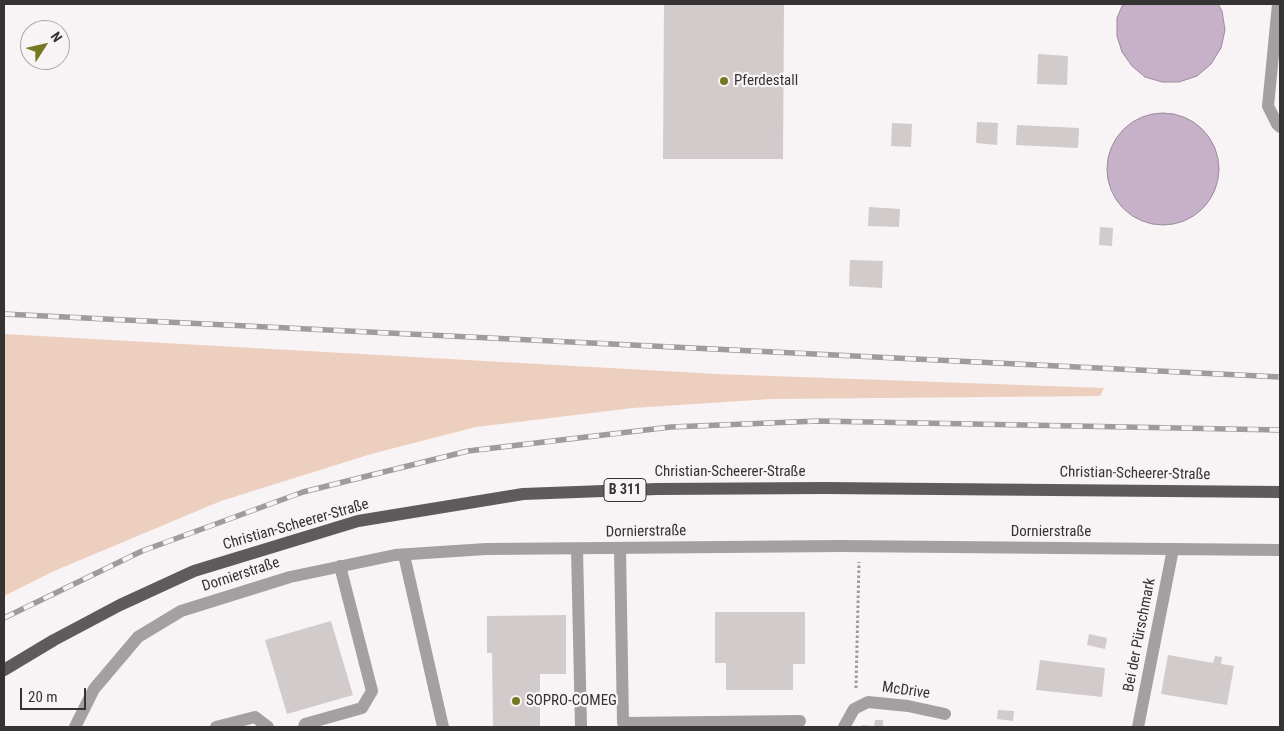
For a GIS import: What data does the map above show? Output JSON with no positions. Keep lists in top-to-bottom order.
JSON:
{
  "streets": {
    "main road": ["Christian-Scheerer-Straße", "B 311"],
    "street": ["Dornierstraße", "Bei der Pürschmark", "McDrive"]
  },
  "crossings": [
    ["Dornierstraße", "Bei der Pürschmark"]
  ],
  "places": ["Pferdestall", "SOPRO-COMEG"],
  "scale_bar": "20 m",
  "north": "top right"
}
